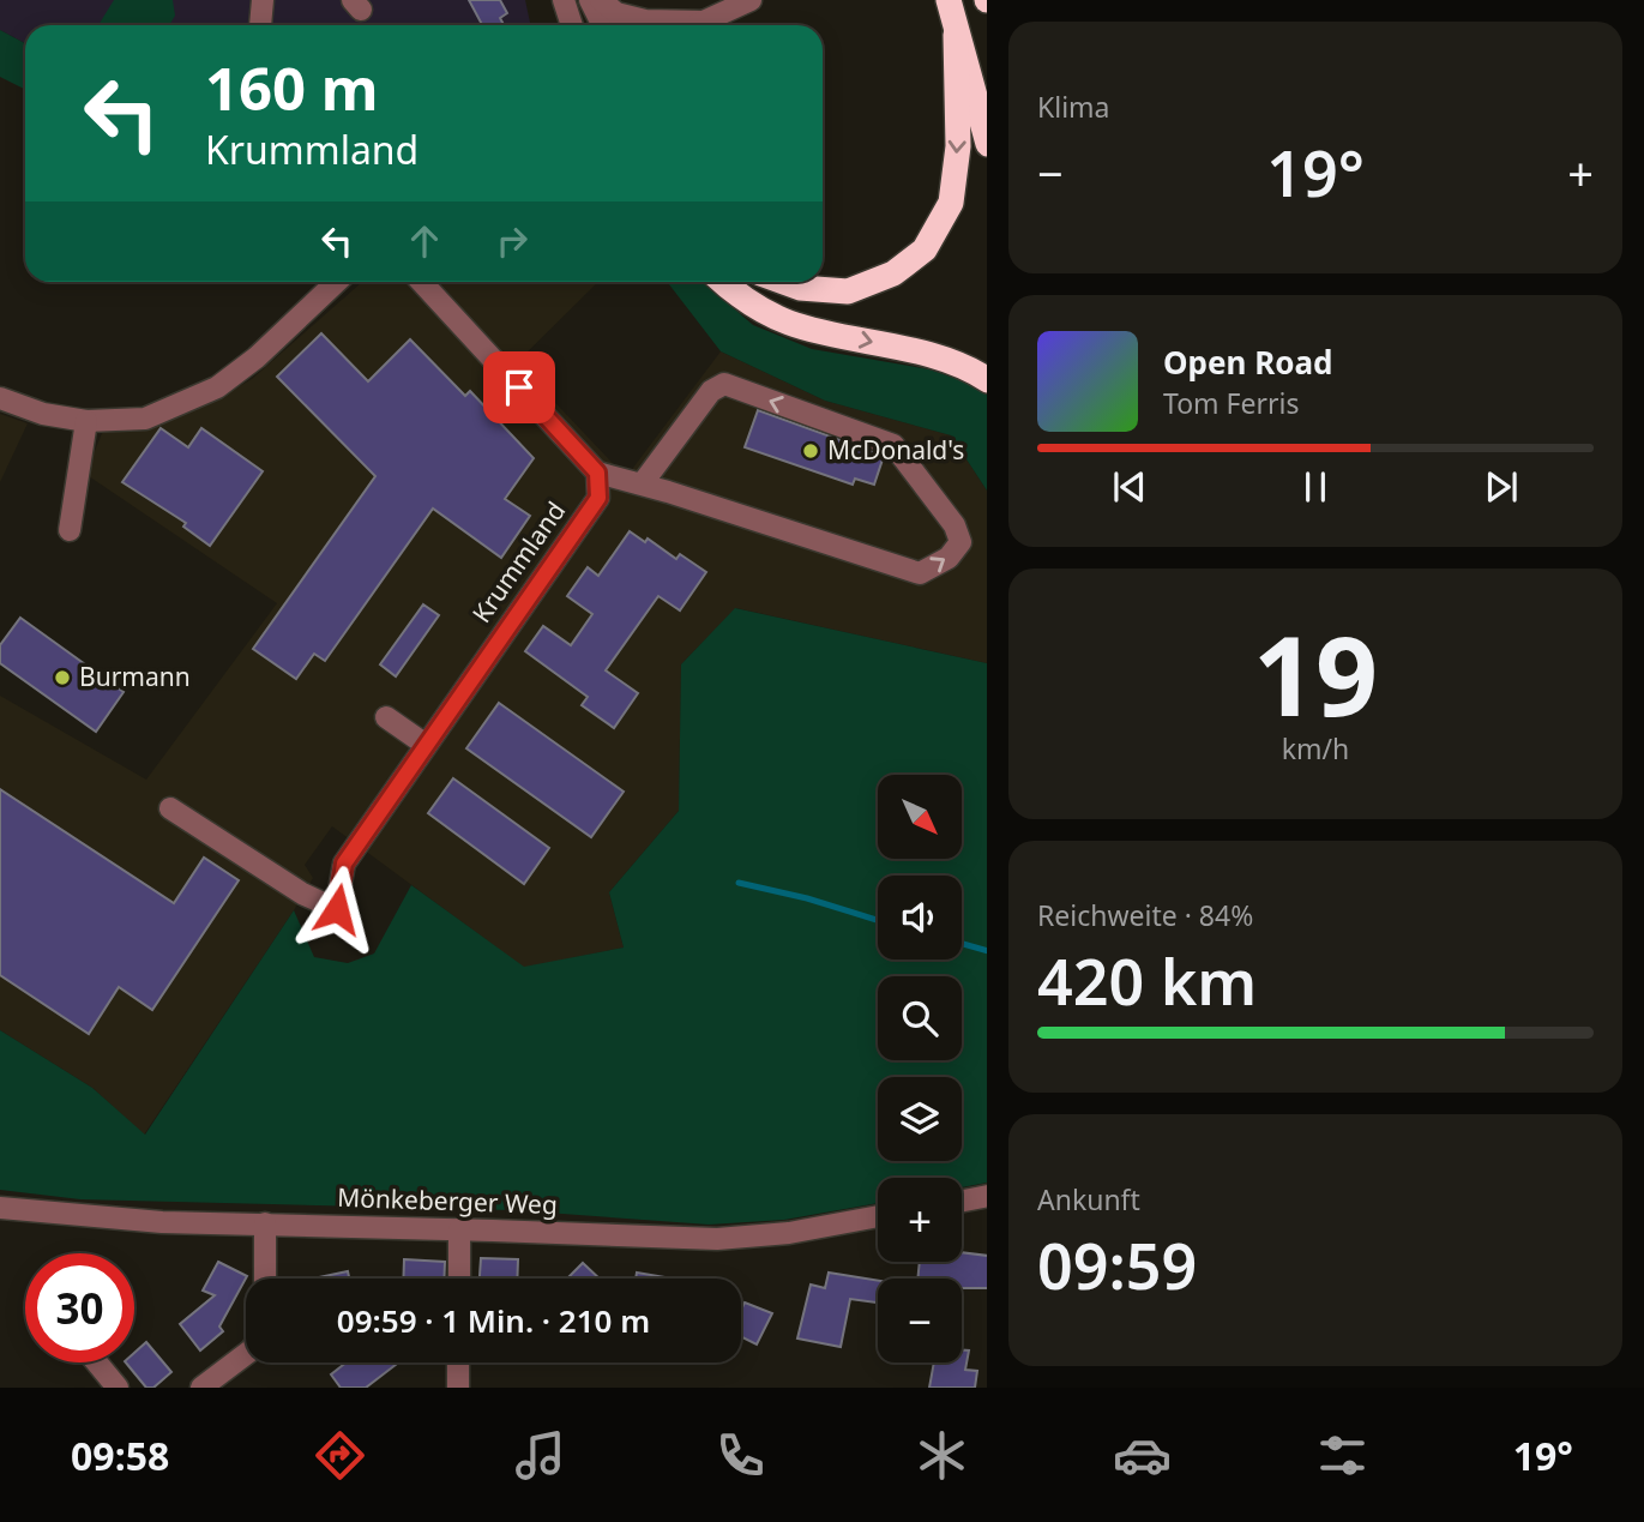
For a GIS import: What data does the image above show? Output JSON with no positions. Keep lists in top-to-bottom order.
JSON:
{
  "streets": {
    "street": ["Krummland", "Mönkeberger Weg"]
  },
  "places": ["McDonald's", "Burmann"],
  "north": "bottom right",
  "page": {
    "tile": [
      "Klima",
      ["19", "km/h"],
      ["Reichweite · 84%", "420 km"],
      ["Ankunft", "09:59"]
    ],
    "turn": ["160 m", "Krummland"],
    "heat": ["−", "19°", "+"],
    "song": ["Open Road", "Tom Ferris"],
    "map_buttons": ["+", "−"],
    "limit": "30",
    "trip": "09:59 · 1 Min. · 210 m",
    "tabs": ["09:58", "19°"]
  }
}
